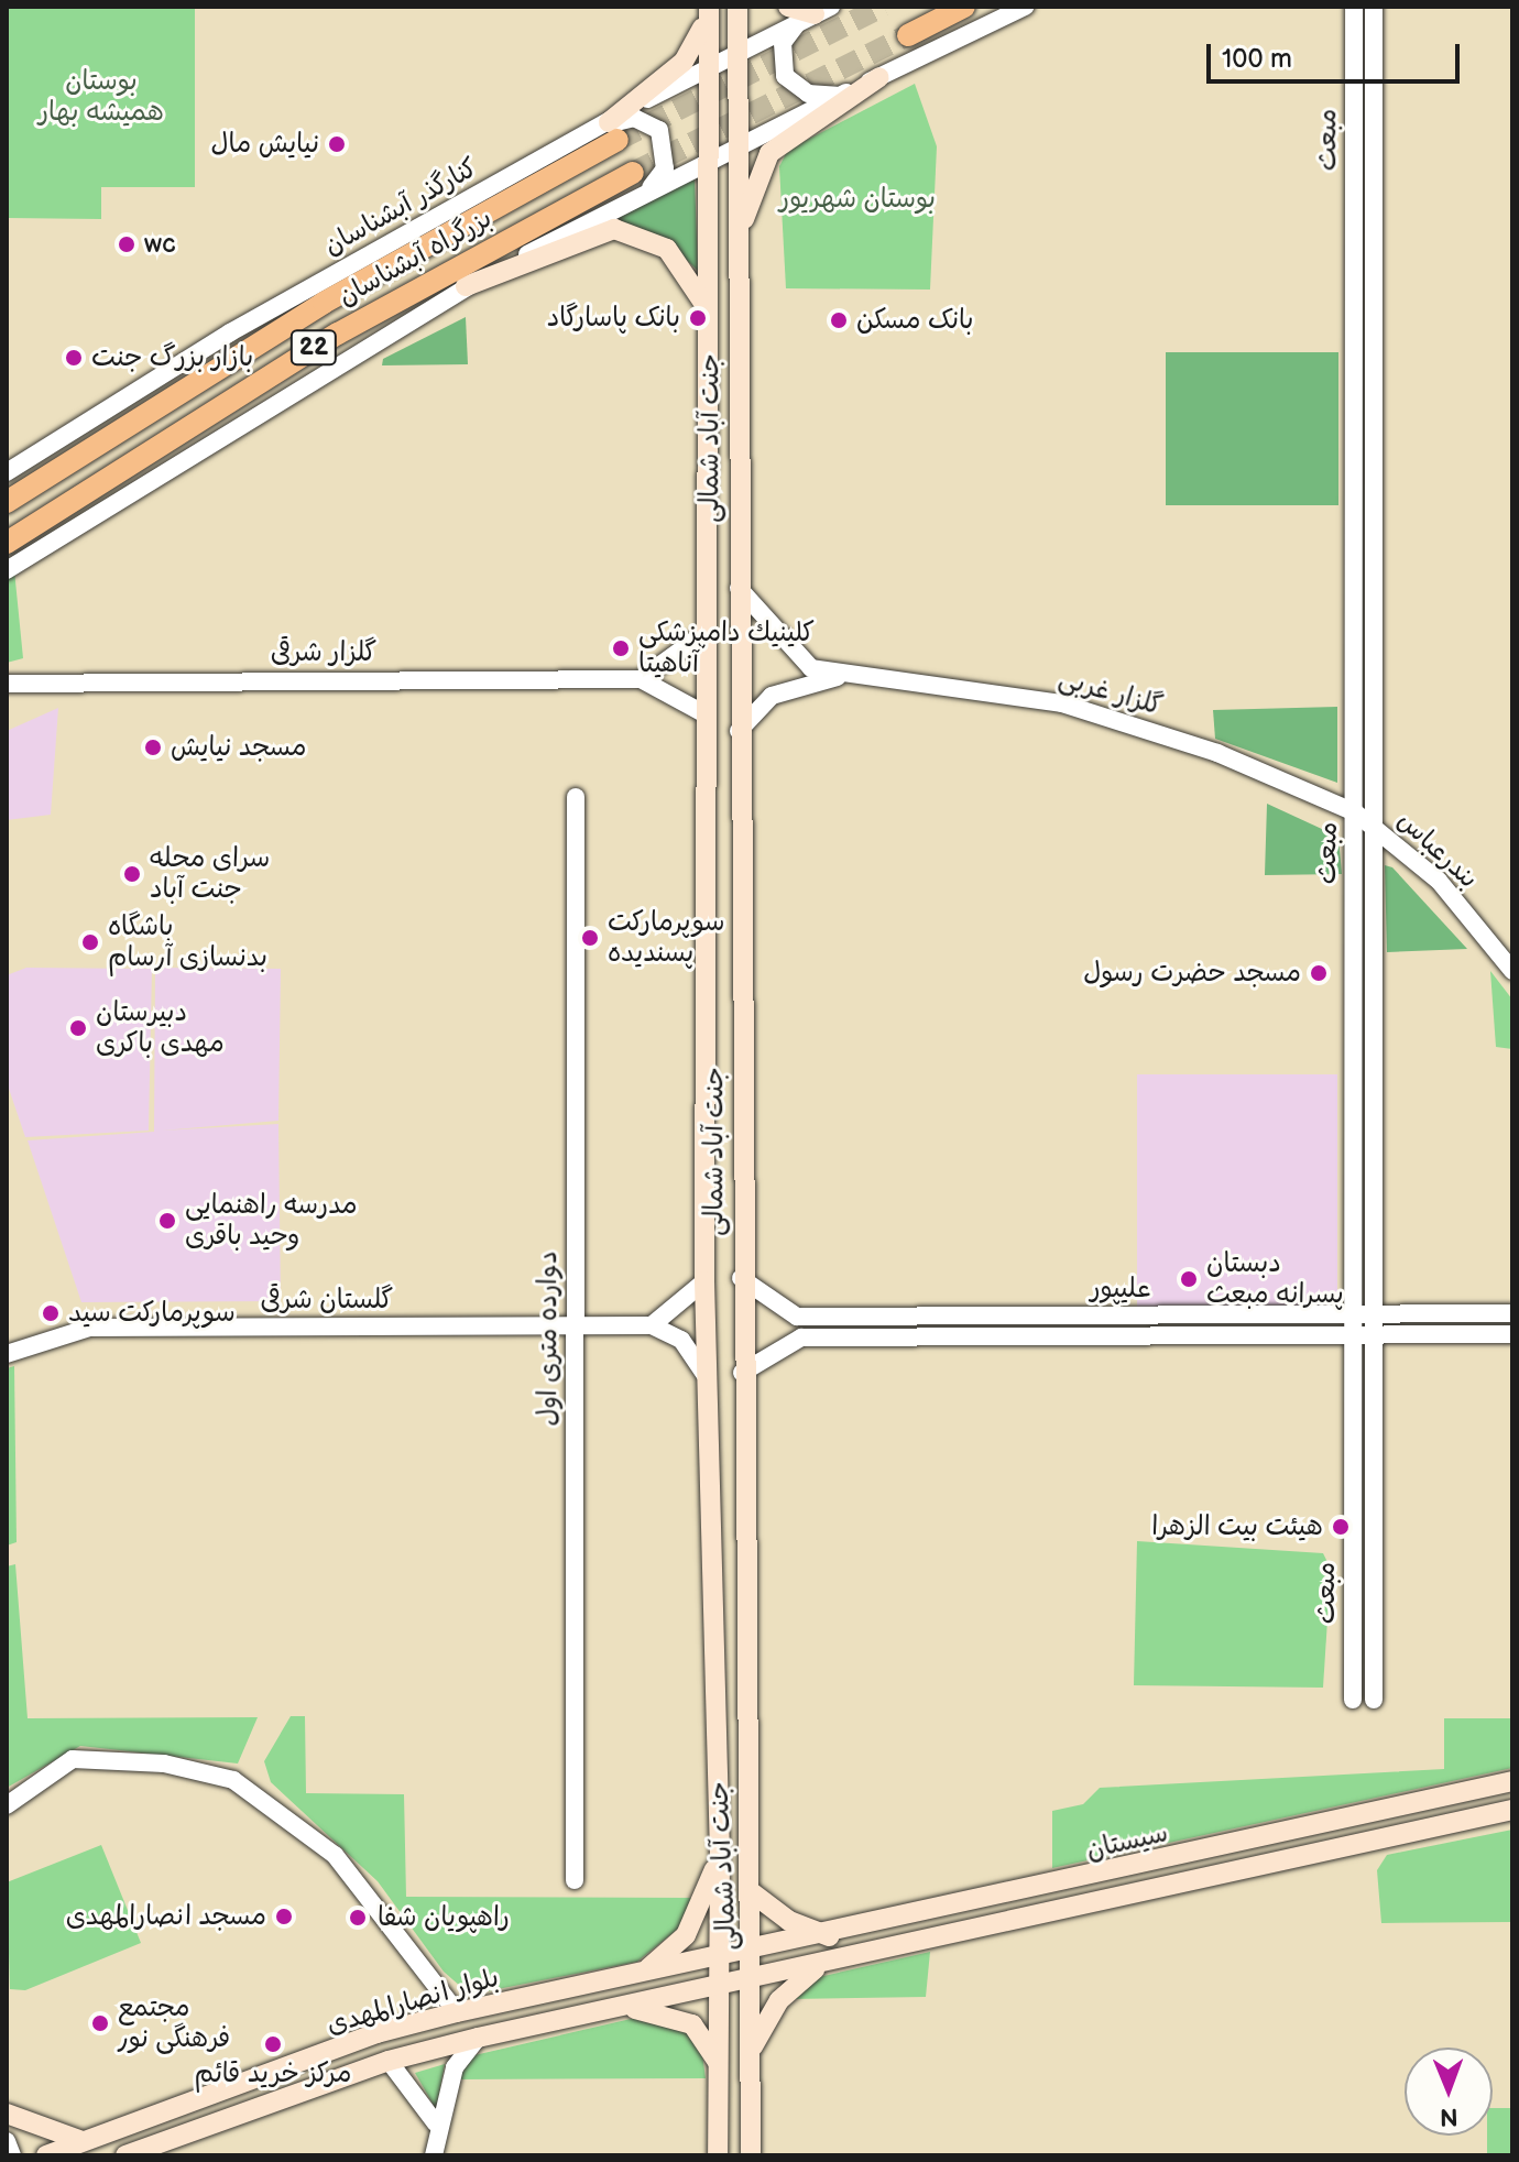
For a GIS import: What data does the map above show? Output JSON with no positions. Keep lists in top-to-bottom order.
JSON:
{
  "streets": {
    "highway": ["بزرگراه آبشناسان", "22"],
    "main road": ["جنت آباد شمالی", "سیستان", "بلوار انصارالمهدی"],
    "street": [
      "مبعث",
      "کنارگذر آبشناسان",
      "گلزار شرقی",
      "گلزار غربی",
      "بندرعباس",
      "علیپور",
      "گلستان شرقی",
      "دوارده متری اول"
    ]
  },
  "crossings": [
    ["مبعث", "گلزار غربی"],
    ["مبعث", "بندرعباس"],
    ["مبعث", "علیپور"],
    ["کنارگذر آبشناسان", "بزرگراه آبشناسان"],
    ["کنارگذر آبشناسان", "جنت آباد شمالی"],
    ["جنت آباد شمالی", "گلزار شرقی"],
    ["جنت آباد شمالی", "گلزار غربی"],
    ["جنت آباد شمالی", "علیپور"],
    ["جنت آباد شمالی", "سیستان"],
    ["جنت آباد شمالی", "بلوار انصارالمهدی"],
    ["گلزار غربی", "بندرعباس"],
    ["گلستان شرقی", "دوارده متری اول"],
    ["سیستان", "بلوار انصارالمهدی"]
  ],
  "parks": ["بوستان همیشه بهار", "بوستان شهریور"],
  "places": [
    "نیایش مال",
    "wc",
    "بانک پاسارگاد",
    "بانک مسکن",
    "بازار بزرگ جنت",
    "كلينيك دامپزشكی آناهيتا",
    "مسجد نیایش",
    "سرای محله جنت آباد",
    "سوپرمارکت پسندیده",
    "باشگاه بدنسازی آرسام",
    "مسجد حضرت رسول",
    "دبیرستان مهدی باکری",
    "مدرسه راهنمایی وحید باقری",
    "دبستان پسرانه مبعث",
    "سوپرمارکت سید",
    "هیئت بیت الزهرا",
    "مسجد انصارالمهدی",
    "راهپویان شفا",
    "مجتمع فرهنگی نور",
    "مرکز خرید قائم"
  ],
  "scale_bar": "100 m",
  "north": "bottom"
}
